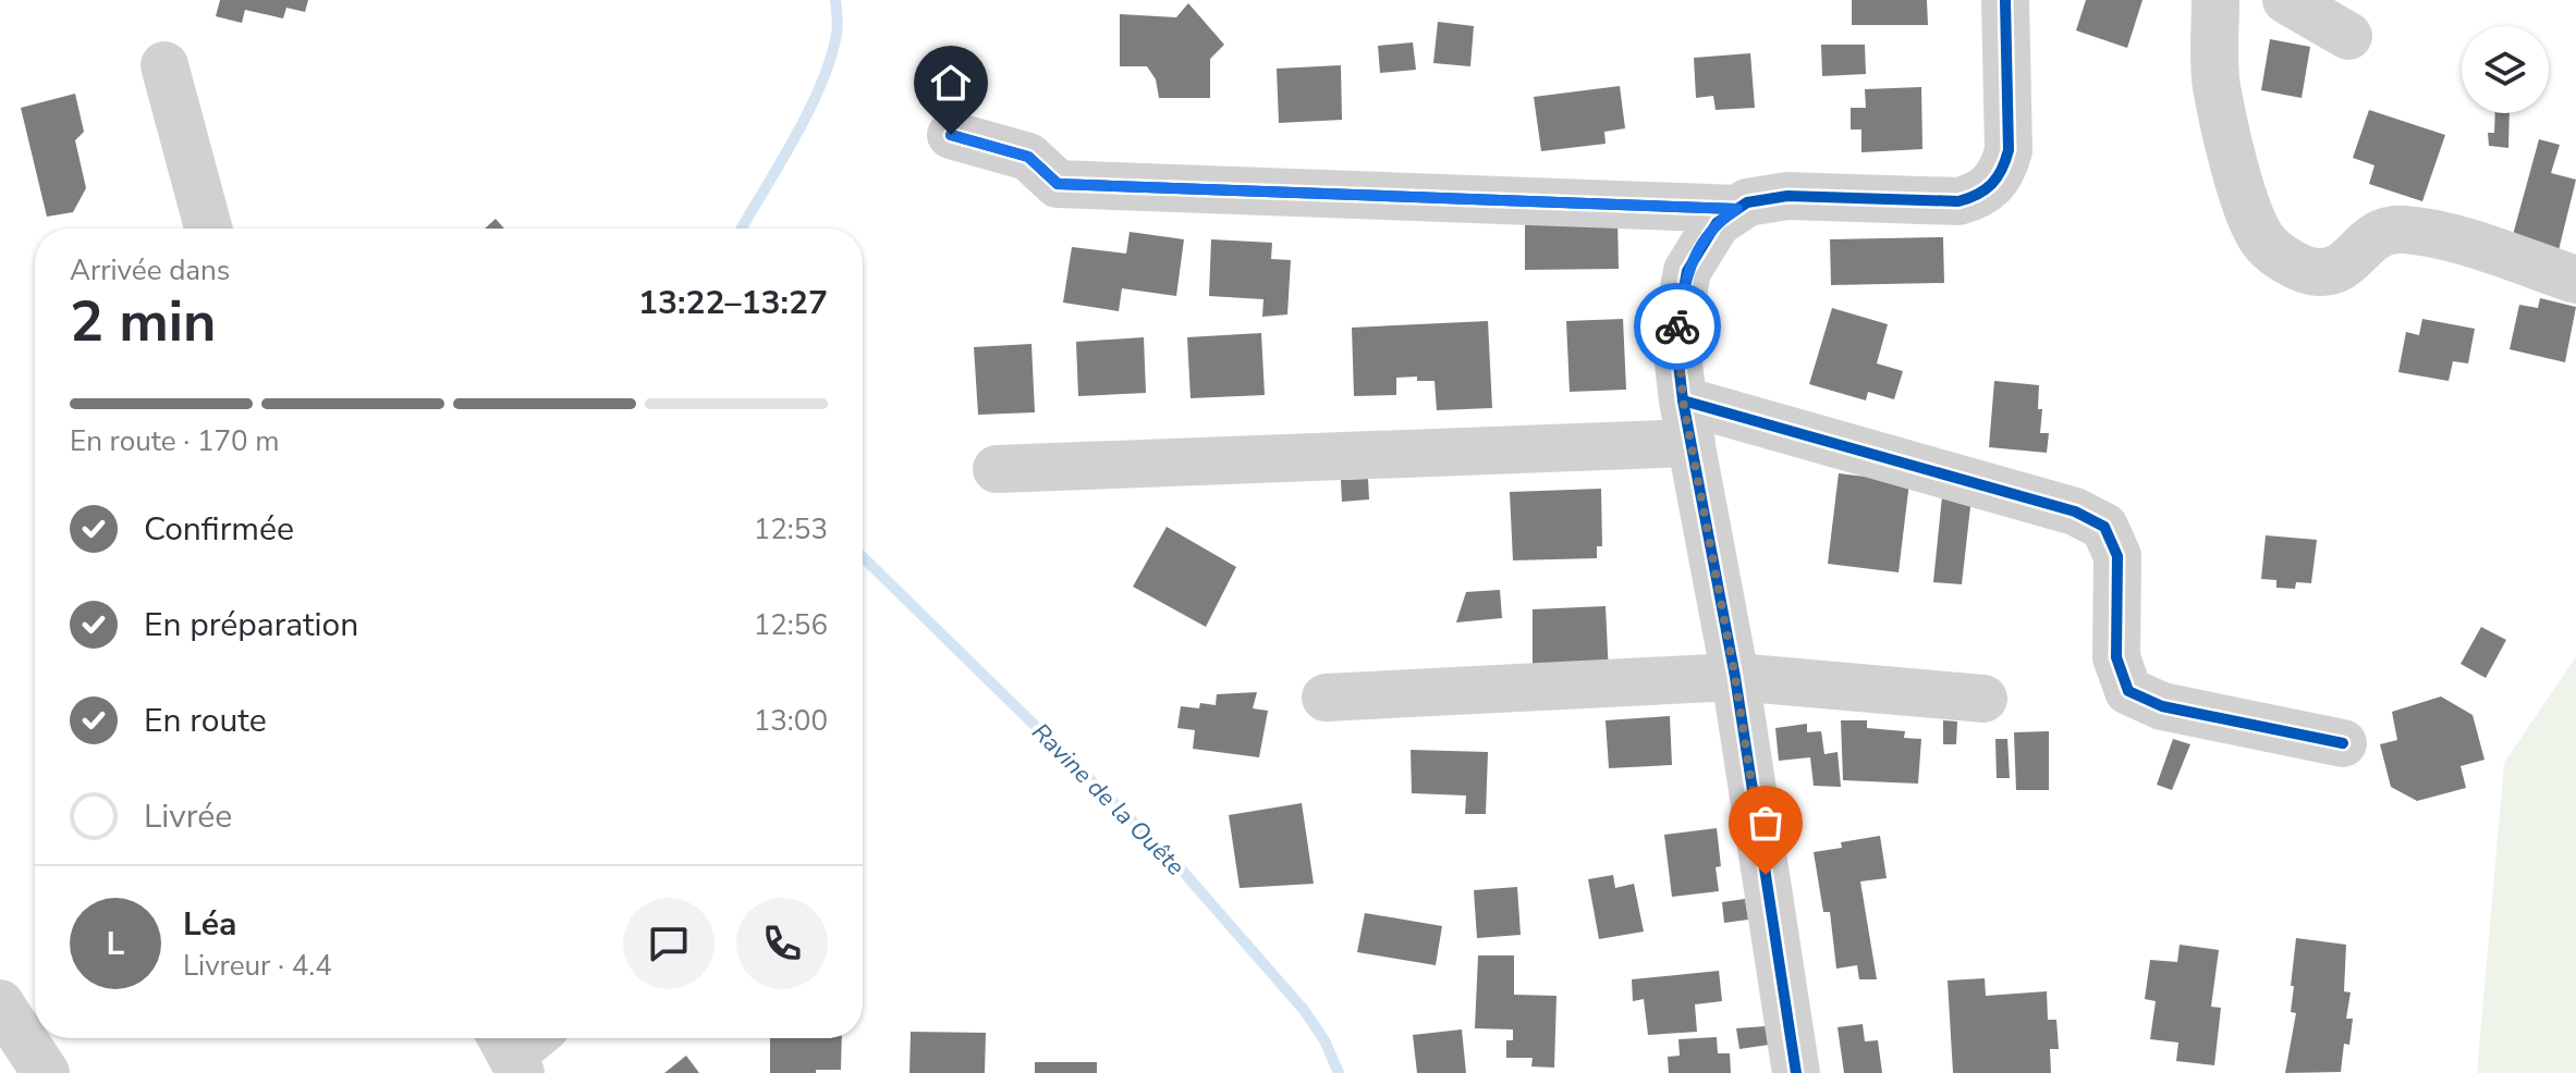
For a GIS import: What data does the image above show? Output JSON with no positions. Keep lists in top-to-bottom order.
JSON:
{
  "water": ["Ravine de la Ouête"],
  "page": {
    "heading": ["2 min", "Arrivée dans", "13:22–13:27"],
    "panel": ["Léa", "Livreur · 4.4"],
    "bar": "En route · 170 m",
    "list": [
      ["Confirmée", "12:53"],
      ["En préparation", "12:56"],
      ["En route", "13:00"],
      "Livrée"
    ],
    "round": "L"
  }
}
